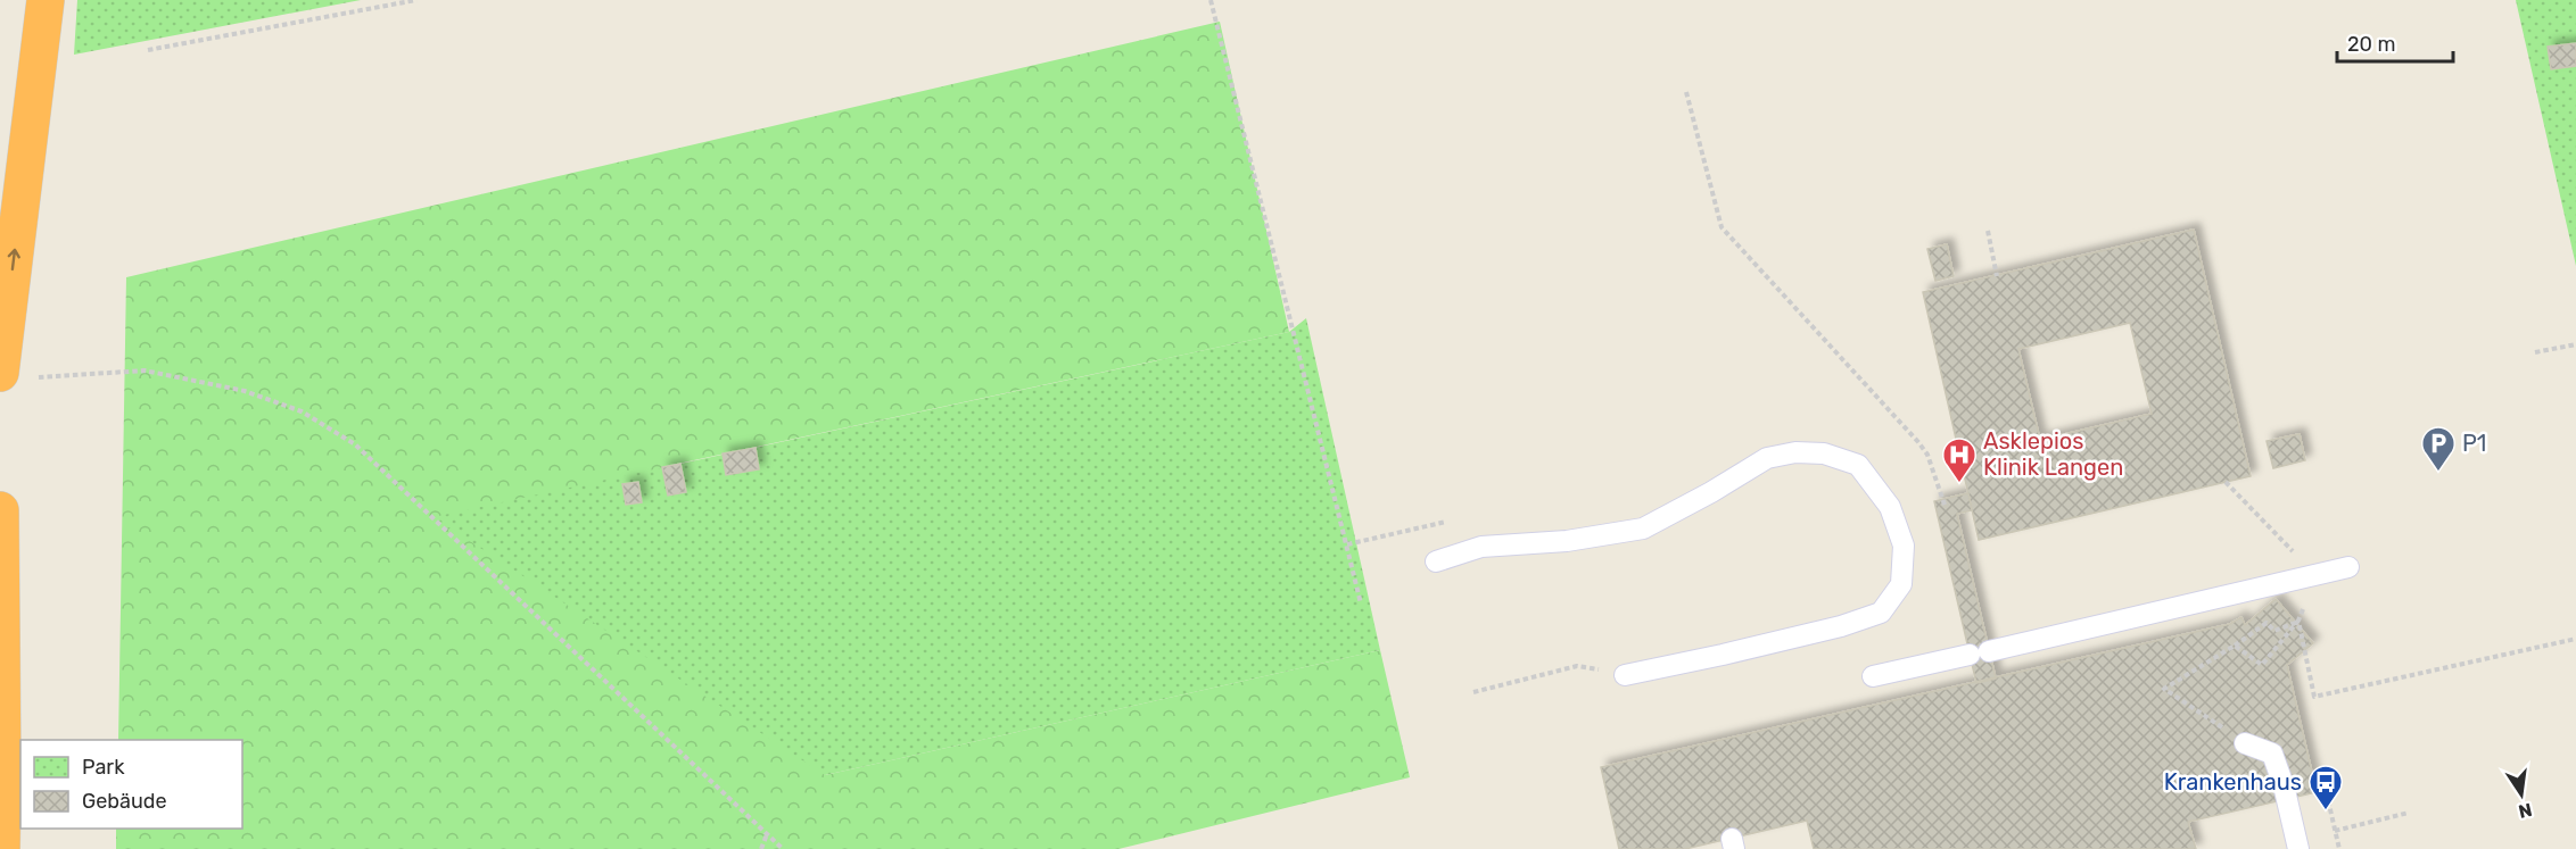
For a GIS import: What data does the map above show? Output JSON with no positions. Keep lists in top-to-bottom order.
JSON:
{
  "places": {
    "parking": ["P1"],
    "hospital": ["Asklepios Klinik Langen"],
    "bus stop": ["Krankenhaus"]
  },
  "legend": ["Park", "Gebäude"],
  "scale_bar": "20 m",
  "north": "bottom"
}
